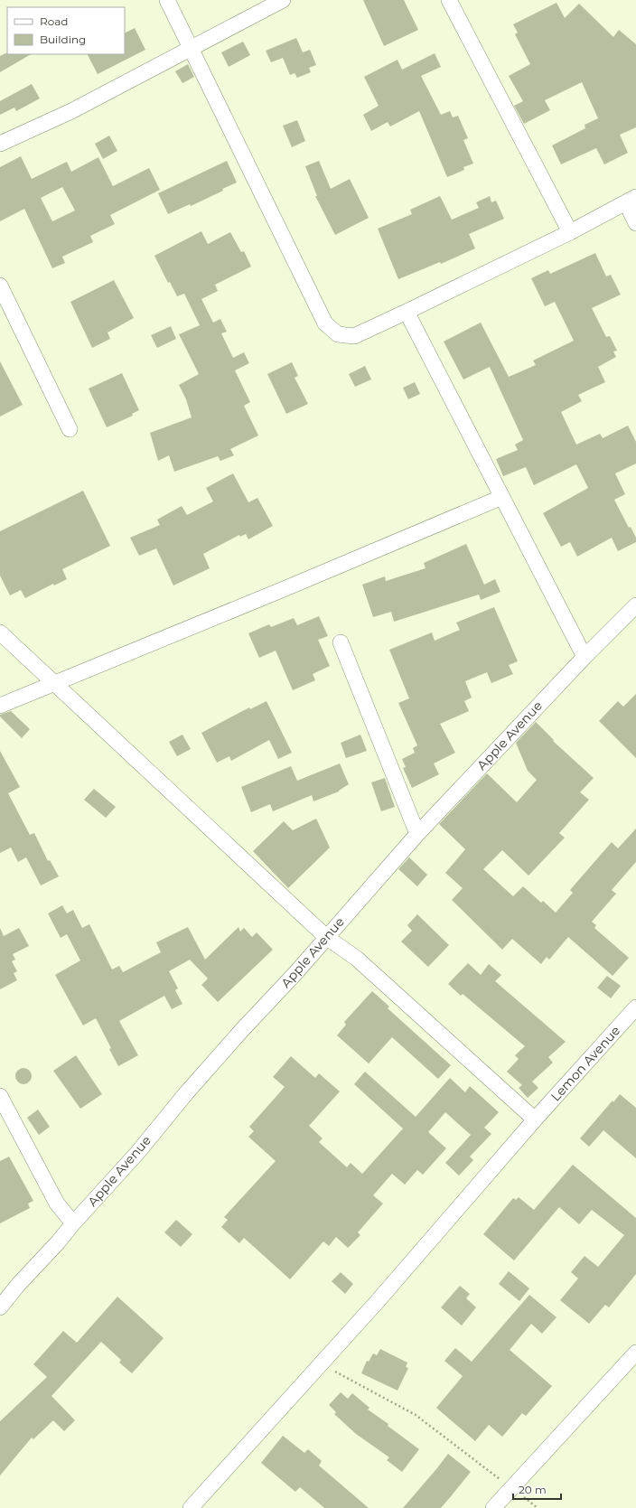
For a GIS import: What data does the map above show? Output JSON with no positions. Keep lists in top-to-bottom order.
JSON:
{
  "streets": {
    "street": ["Apple Avenue", "Lemon Avenue"]
  },
  "legend": ["Road", "Building"],
  "scale_bar": "20 m"
}
